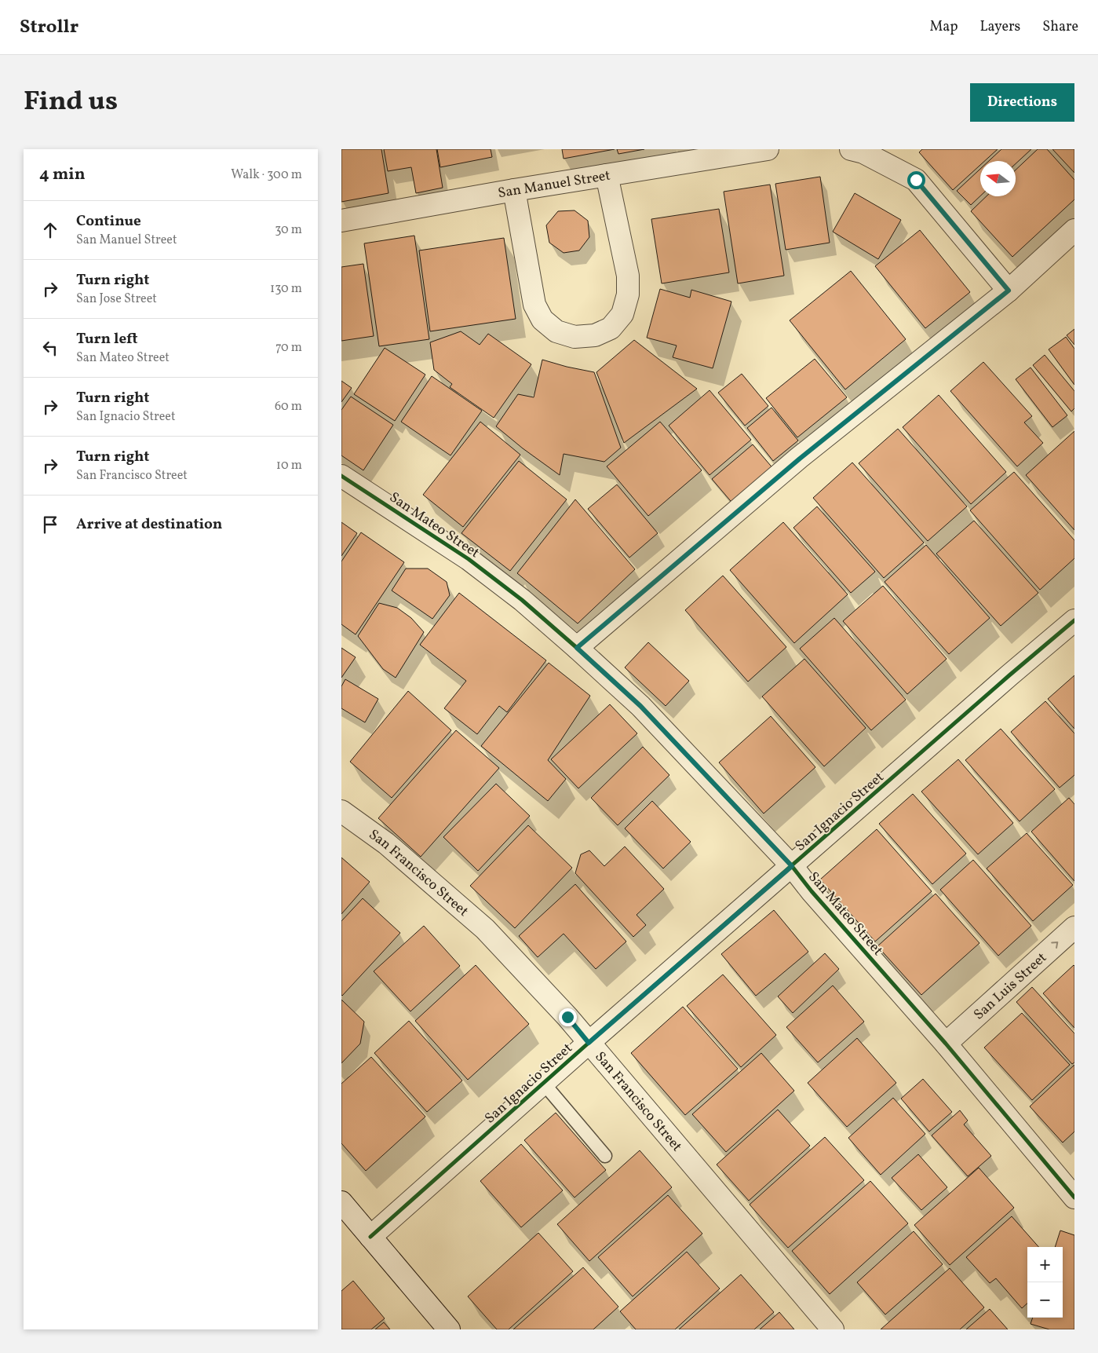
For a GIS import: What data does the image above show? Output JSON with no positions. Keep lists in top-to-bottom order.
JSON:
{
  "streets": {
    "street": [
      "San Manuel Street",
      "San Mateo Street",
      "San Ignacio Street",
      "San Francisco Street",
      "San Luis Street"
    ]
  },
  "crossings": [
    ["San Mateo Street", "San Ignacio Street"],
    ["San Mateo Street", "San Luis Street"],
    ["San Ignacio Street", "San Francisco Street"]
  ],
  "one_way": ["San Luis Street"],
  "north": "left",
  "page": {
    "header": "Strollr",
    "nav": ["Map", "Layers", "Share"],
    "title": "Find us",
    "buttons": "Directions",
    "heading": ["4 min", "Walk · 300 m"],
    "list": [
      ["Continue", "San Manuel Street", "30 m"],
      ["Turn right", "San Jose Street", "130 m"],
      ["Turn left", "San Mateo Street", "70 m"],
      ["Turn right", "San Ignacio Street", "60 m"],
      ["Turn right", "San Francisco Street", "10 m"],
      "Arrive at destination"
    ],
    "map_buttons": ["+", "−"]
  }
}
